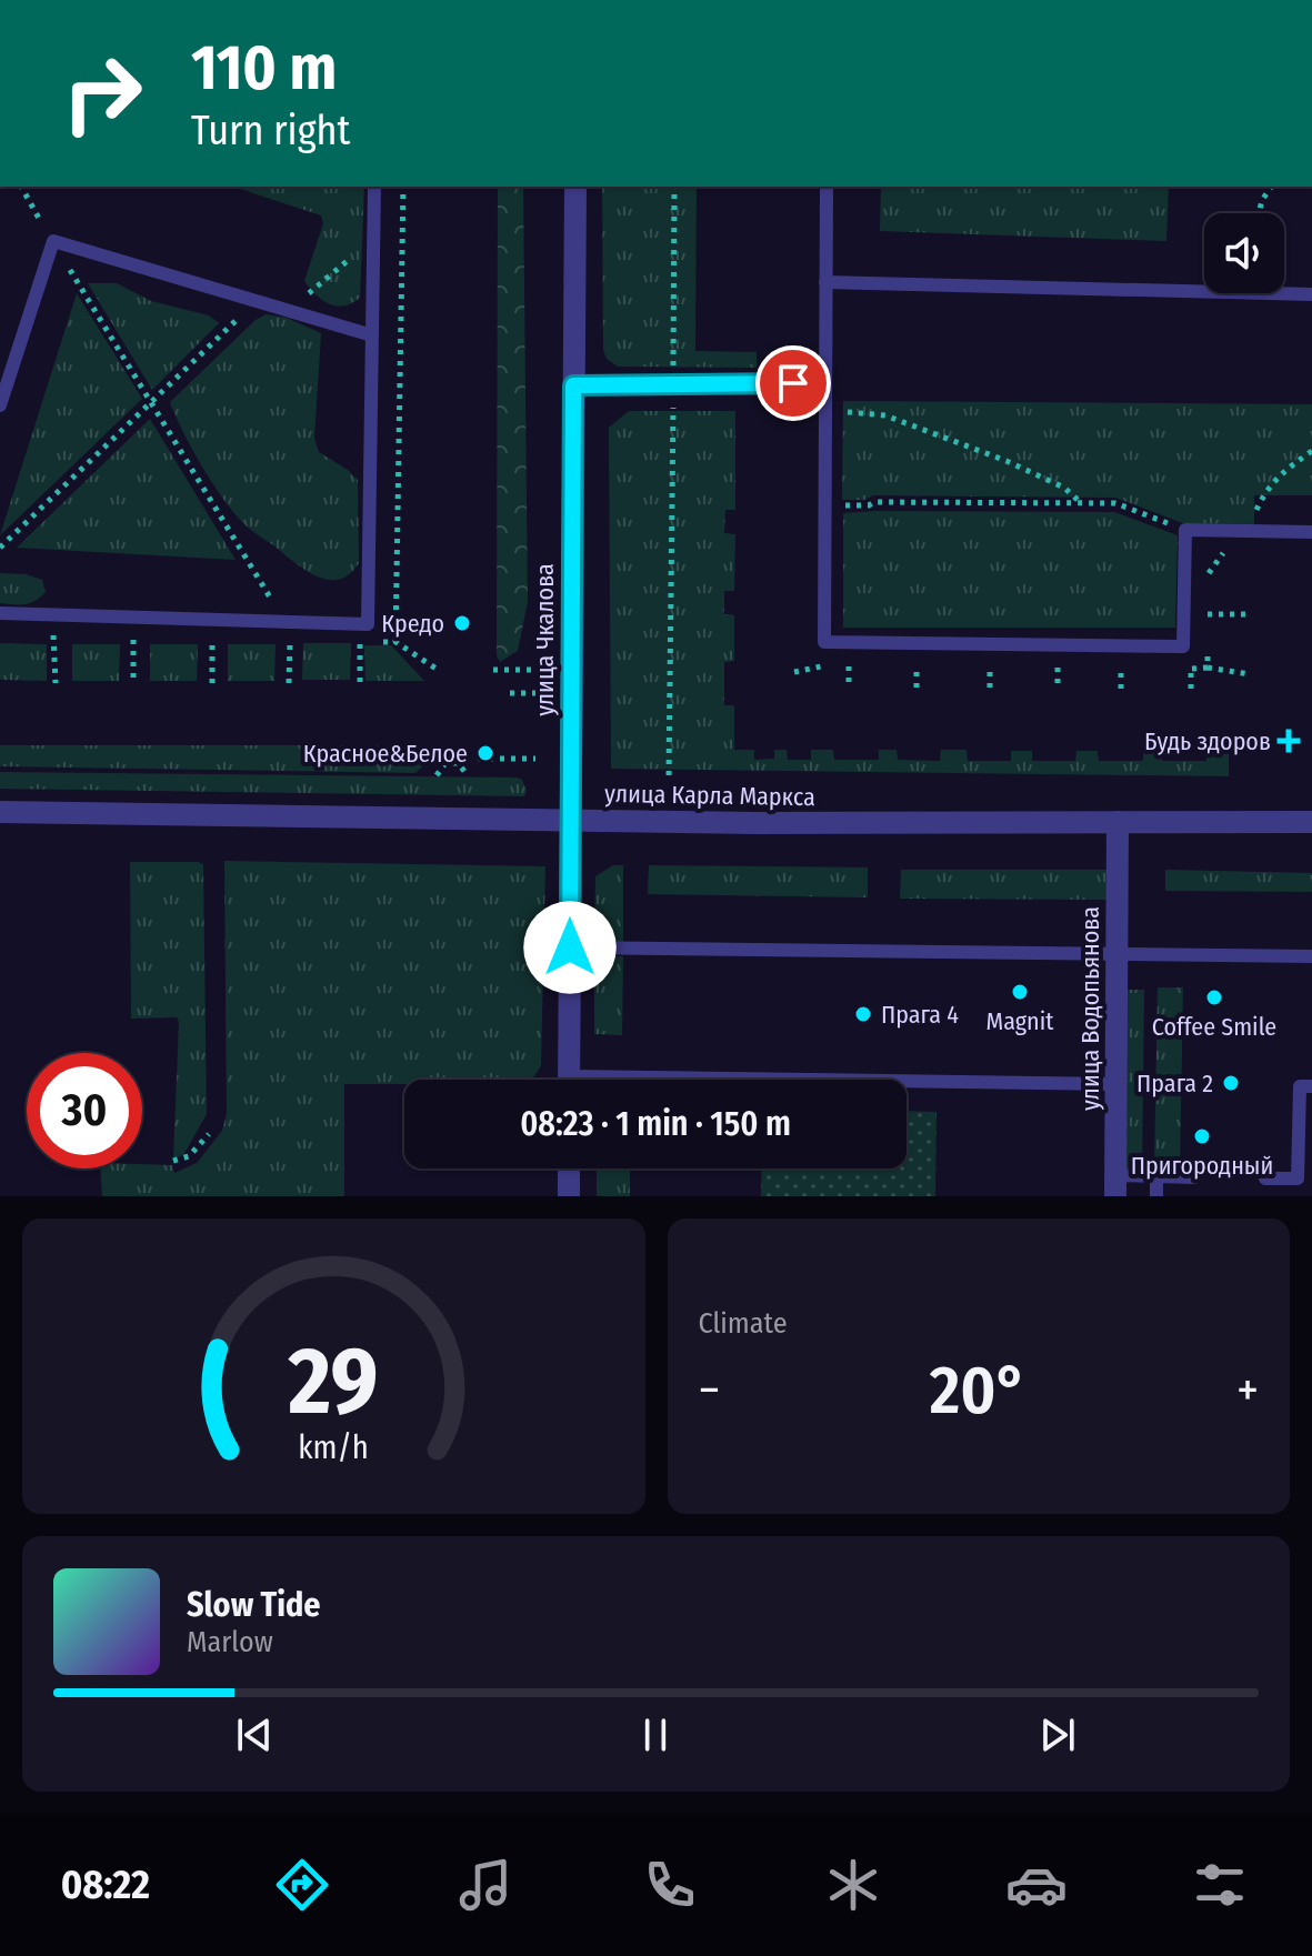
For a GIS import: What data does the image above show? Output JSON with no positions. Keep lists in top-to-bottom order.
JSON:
{
  "streets": {
    "street": ["улица Чкалова", "улица Карла Маркса", "улица Водопьянова"]
  },
  "crossings": [
    ["улица Чкалова", "улица Карла Маркса"],
    ["улица Карла Маркса", "улица Водопьянова"]
  ],
  "places": {
    "other": [
      "Кредо",
      "Красное&Белое",
      "Magnit",
      "Coffee Smile",
      "Прага 4",
      "Прага 2",
      "Пригородный"
    ],
    "health": ["Будь здоров"]
  },
  "page": {
    "turn": ["110 m", "Turn right"],
    "limit": "30",
    "trip": "08:23 · 1 min · 150 m",
    "tile": "Climate",
    "heat": ["−", "20°", "+"],
    "song": ["Slow Tide", "Marlow"],
    "tabs": "08:22",
    "gauge": ["29", "km/h"]
  }
}
